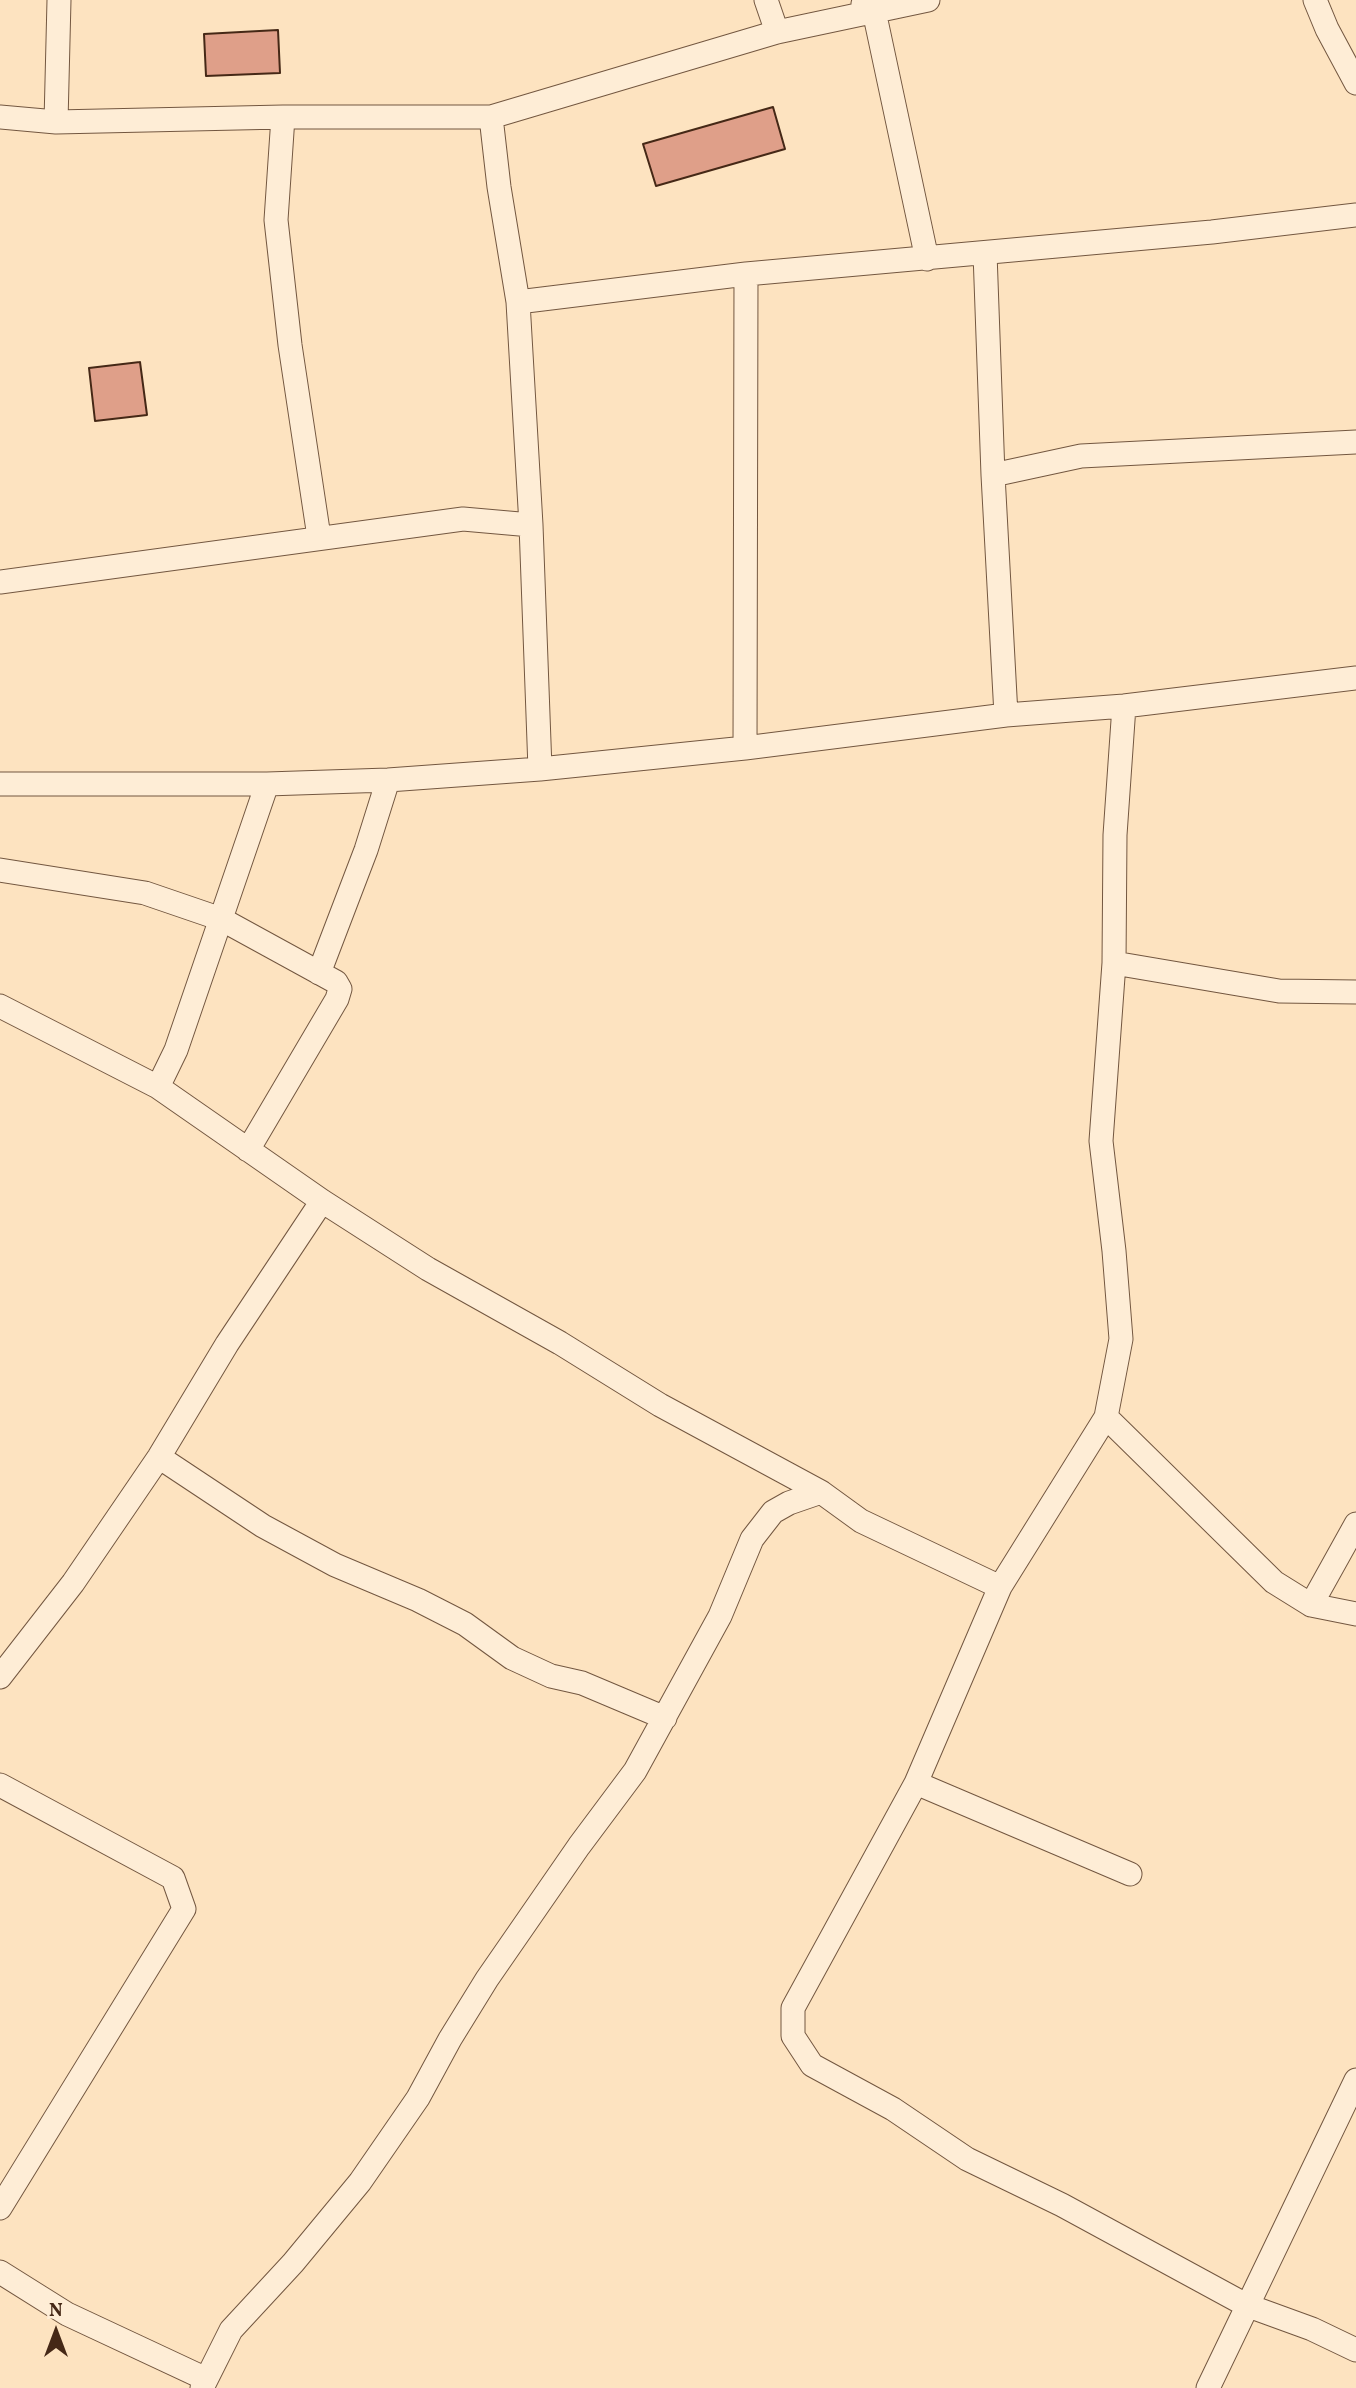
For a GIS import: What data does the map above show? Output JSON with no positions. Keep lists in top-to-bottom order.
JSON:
{
  "north": "top"
}
